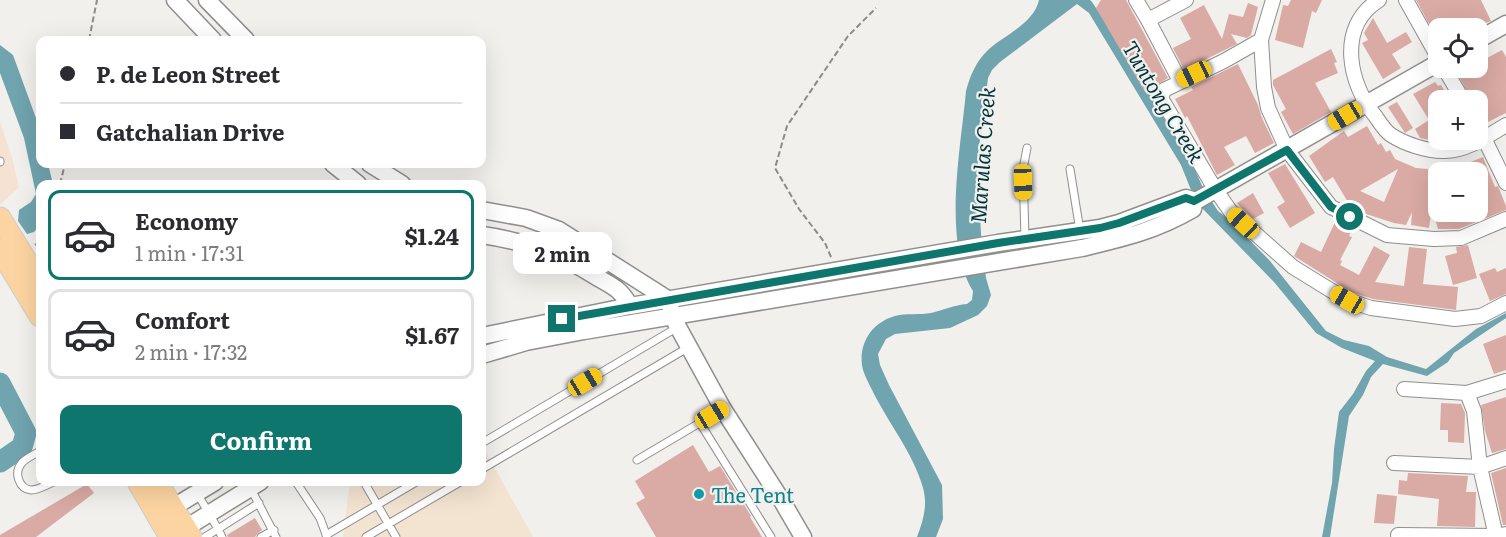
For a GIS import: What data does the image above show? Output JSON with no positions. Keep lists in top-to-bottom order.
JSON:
{
  "water": ["Tuntong Creek", "Marulas Creek"],
  "places": ["The Tent"],
  "page": {
    "map_buttons": ["+", "−"],
    "banner": ["P. de Leon Street", "Gatchalian Drive"],
    "list": [
      {
        "name": "Economy",
        "note": "1 min · 17:31",
        "value": "$1.24"
      },
      {
        "name": "Comfort",
        "note": "2 min · 17:32",
        "value": "$1.67"
      }
    ],
    "bubble": "2 min",
    "buttons": "Confirm"
  }
}
